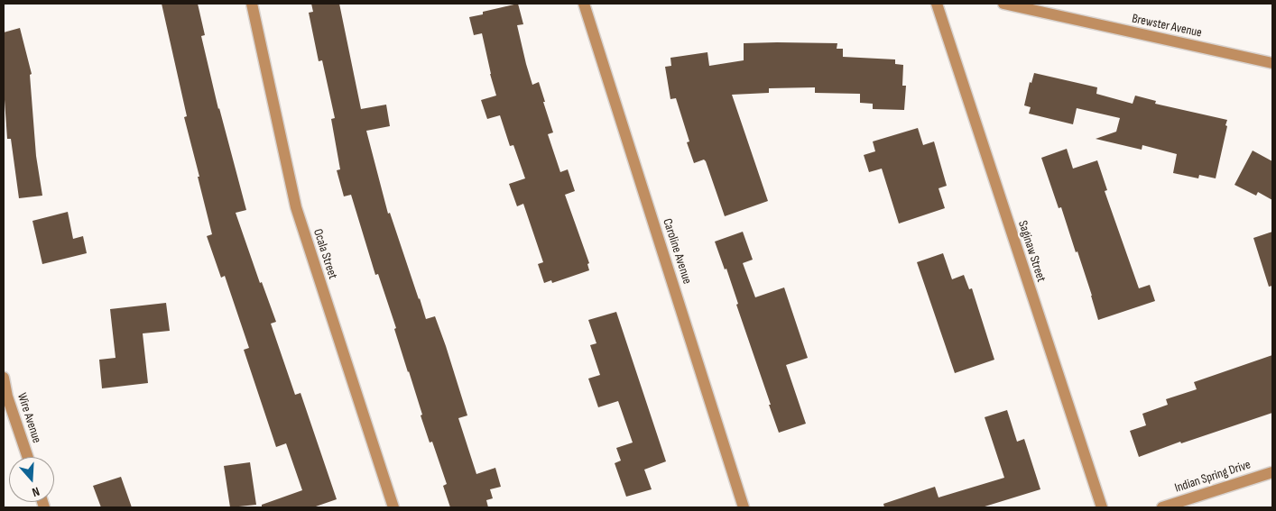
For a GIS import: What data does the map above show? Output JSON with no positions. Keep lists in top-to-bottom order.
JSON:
{
  "streets": {
    "street": [
      "Brewster Avenue",
      "Caroline Avenue",
      "Saginaw Street",
      "Ocala Street",
      "Wire Avenue",
      "Indian Spring Drive"
    ]
  },
  "north": "bottom"
}
